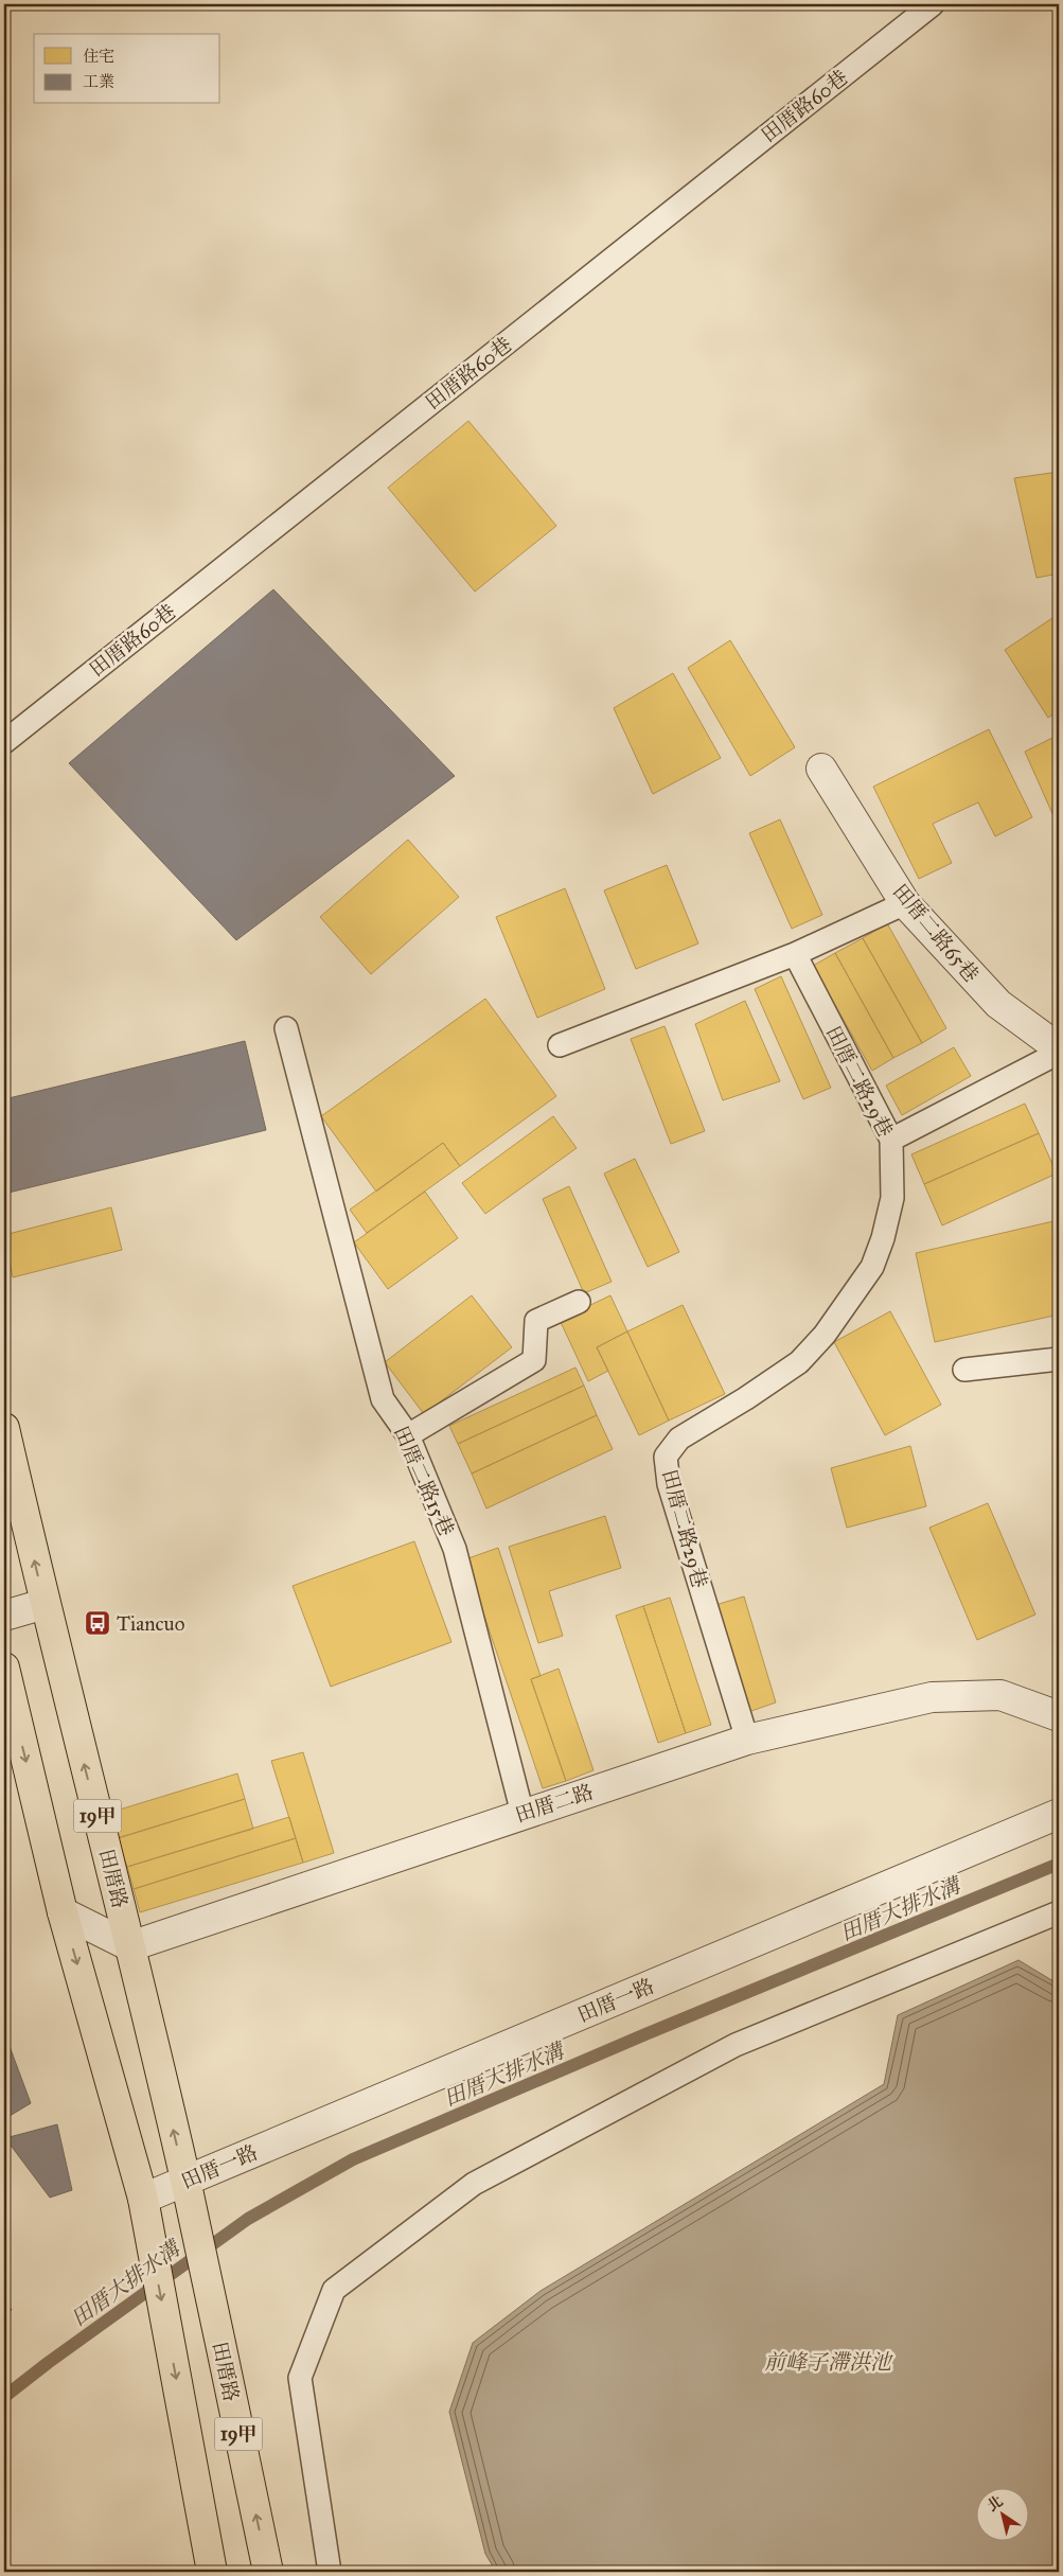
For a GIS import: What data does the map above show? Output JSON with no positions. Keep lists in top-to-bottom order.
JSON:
{
  "streets": {
    "main road": ["19甲", "田厝路"],
    "street": ["田厝二路65巷", "田厝二路", "田厝一路"],
    "lane": ["田厝路60巷", "田厝二路29巷", "田厝二路15巷"]
  },
  "crossings": [
    ["田厝二路29巷", "田厝二路"],
    ["田厝二路15巷", "田厝二路"],
    ["田厝二路", "田厝路"],
    ["19甲", "田厝一路"],
    ["田厝路", "田厝一路"]
  ],
  "water": ["田厝大排水溝", "前峰子滯洪池"],
  "places": {
    "bus stop": ["Tiancuo"]
  },
  "legend": ["住宅", "工業"],
  "north": "top left"
}
